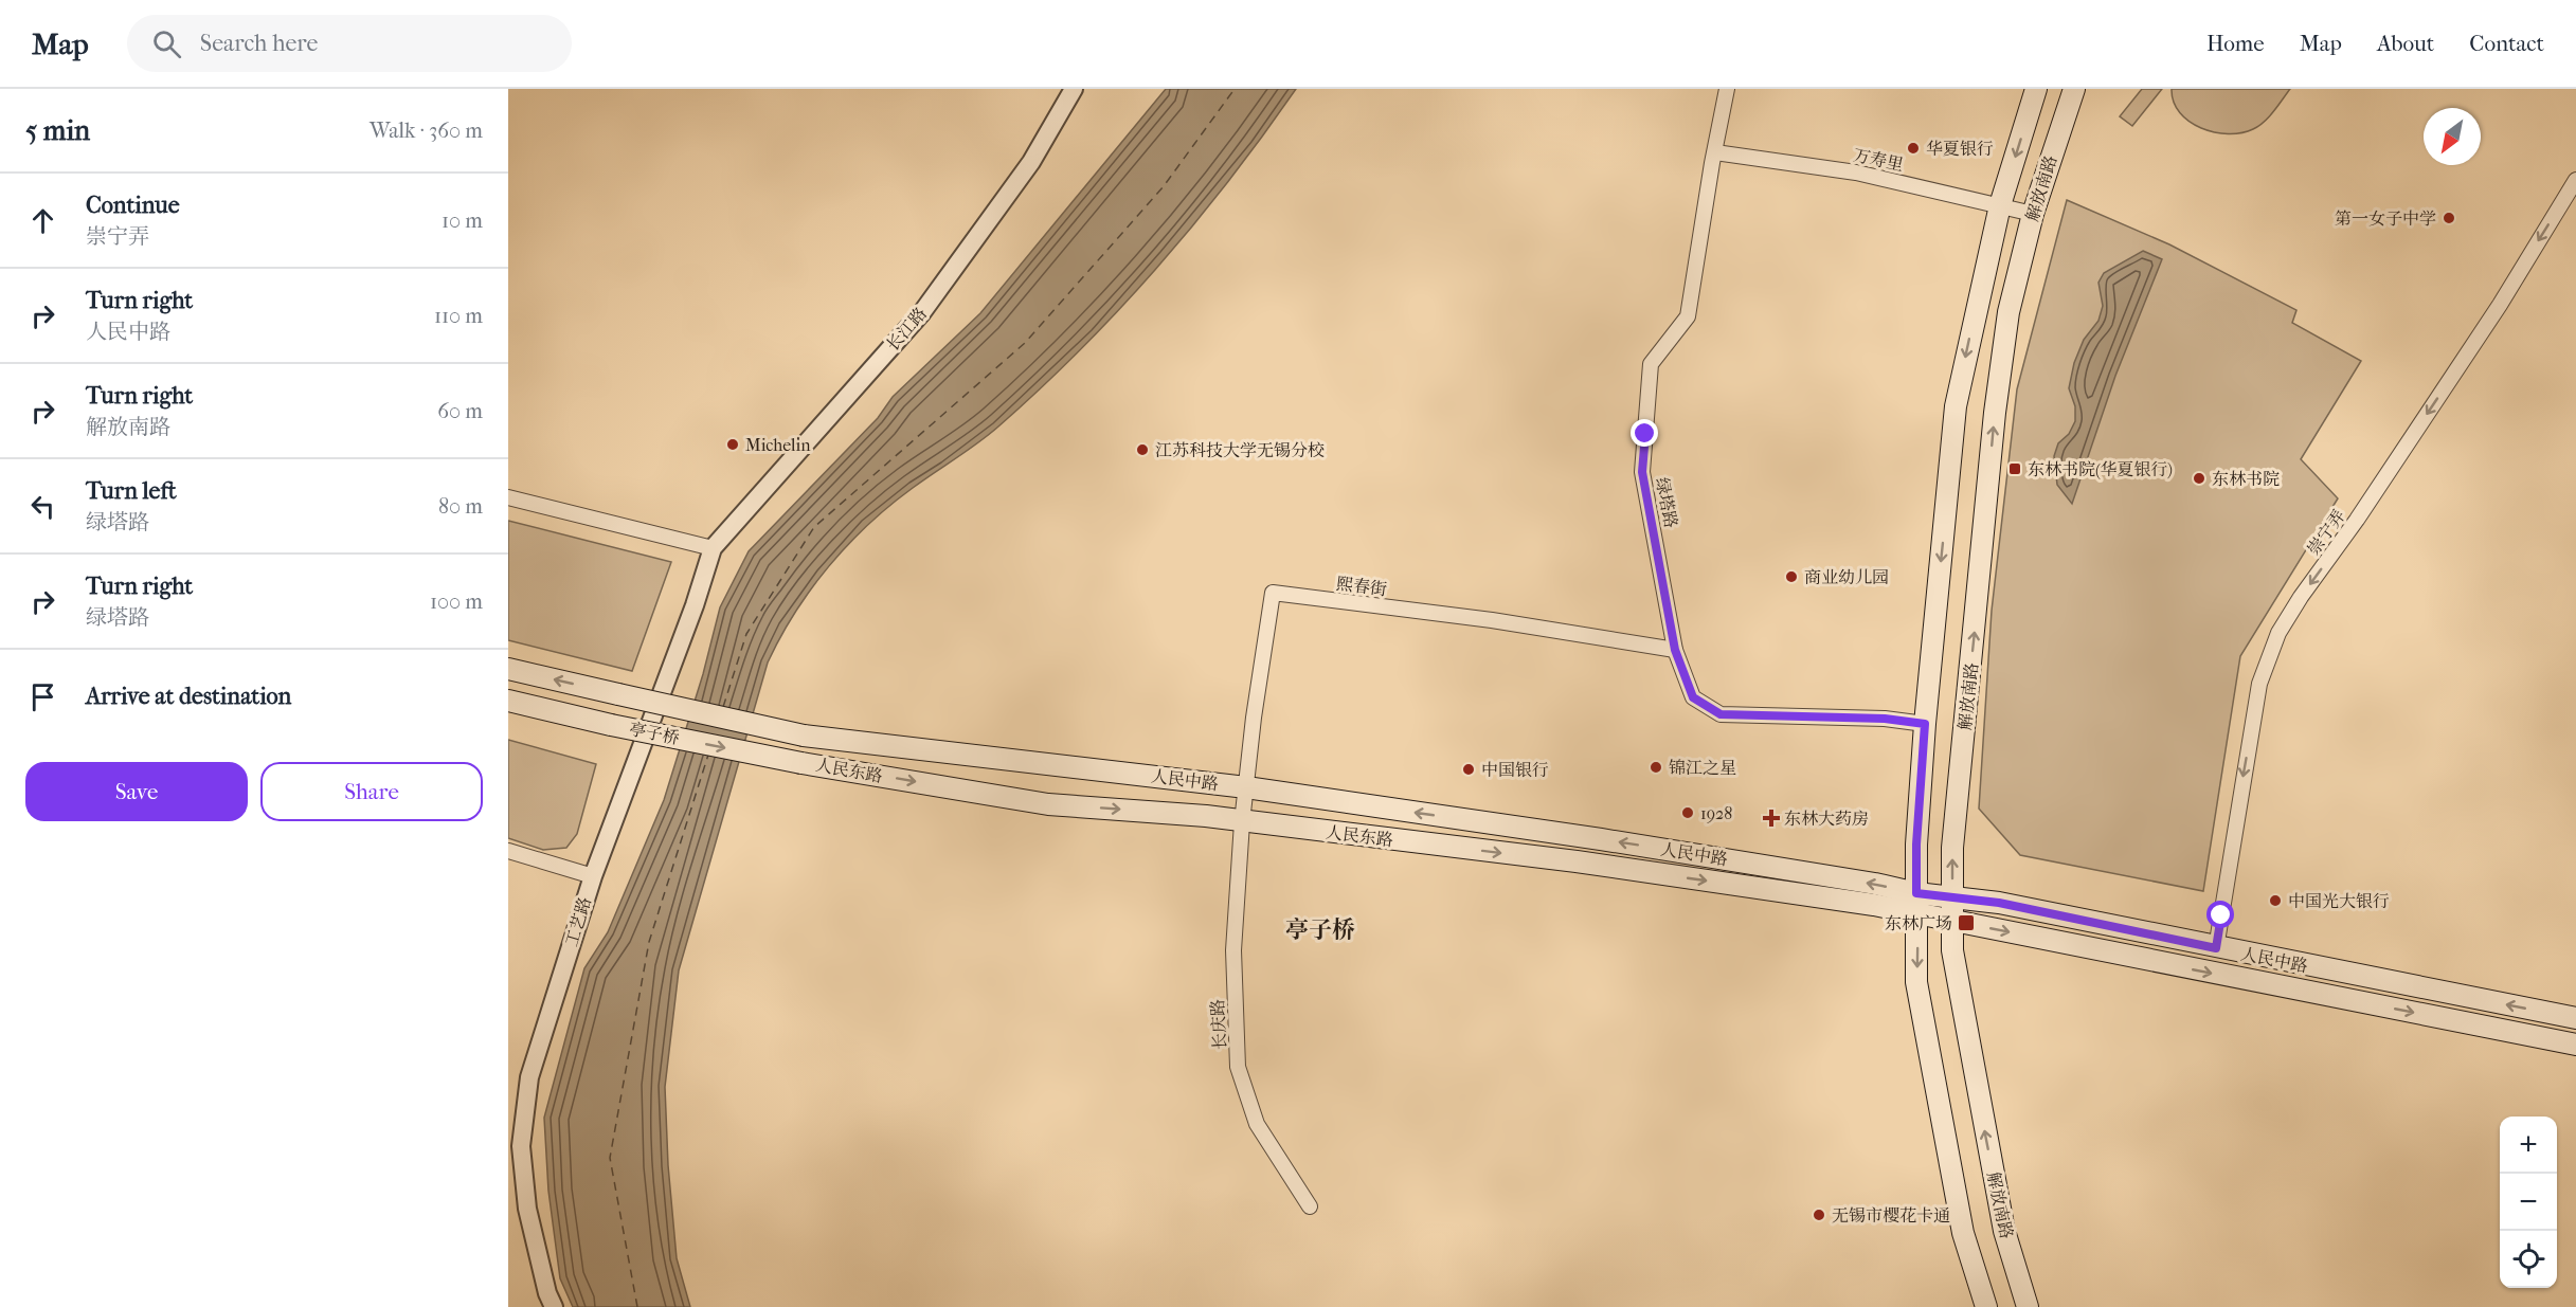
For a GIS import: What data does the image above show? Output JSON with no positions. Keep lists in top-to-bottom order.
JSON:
{
  "streets": {
    "main road": [
      "解放南路",
      "亭子桥",
      "人民东路",
      "人民中路"
    ],
    "street": [
      "万寿里",
      "长江路",
      "绿塔路",
      "崇宁弄",
      "熙春街",
      "工艺路",
      "长庆路"
    ]
  },
  "crossings": [
    ["万寿里", "解放南路"],
    ["万寿里", "绿塔路"],
    ["解放南路", "绿塔路"],
    ["解放南路", "人民东路"],
    ["解放南路", "人民中路"],
    ["长江路", "工艺路"],
    ["绿塔路", "熙春街"],
    ["崇宁弄", "人民中路"],
    ["熙春街", "人民东路"],
    ["熙春街", "人民中路"],
    ["熙春街", "长庆路"],
    ["亭子桥", "人民东路"],
    ["人民东路", "人民中路"],
    ["人民东路", "长庆路"]
  ],
  "one_way": ["崇宁弄", "亭子桥", "人民东路"],
  "districts": ["亭子桥"],
  "places": {
    "other": [
      "华夏银行",
      "第一女子中学",
      "Michelin",
      "江苏科技大学无锡分校",
      "东林书院",
      "商业幼儿园",
      "锦江之星",
      "中国银行",
      "1928",
      "中国光大银行",
      "无锡市樱花卡通"
    ],
    "transit": ["东林书院(华夏银行)", "东林广场"],
    "health": ["东林大药房"]
  },
  "north": "bottom left",
  "page": {
    "header": "Map",
    "search": "Search here",
    "nav": [
      "Home",
      "Map",
      "About",
      "Contact"
    ],
    "heading": ["5 min", "Walk · 360 m"],
    "list": [
      ["Continue", "崇宁弄", "10 m"],
      ["Turn right", "人民中路", "110 m"],
      ["Turn right", "解放南路", "60 m"],
      ["Turn left", "绿塔路", "80 m"],
      ["Turn right", "绿塔路", "100 m"],
      "Arrive at destination"
    ],
    "buttons": ["Save", "Share"],
    "map_buttons": ["+", "−"]
  }
}
